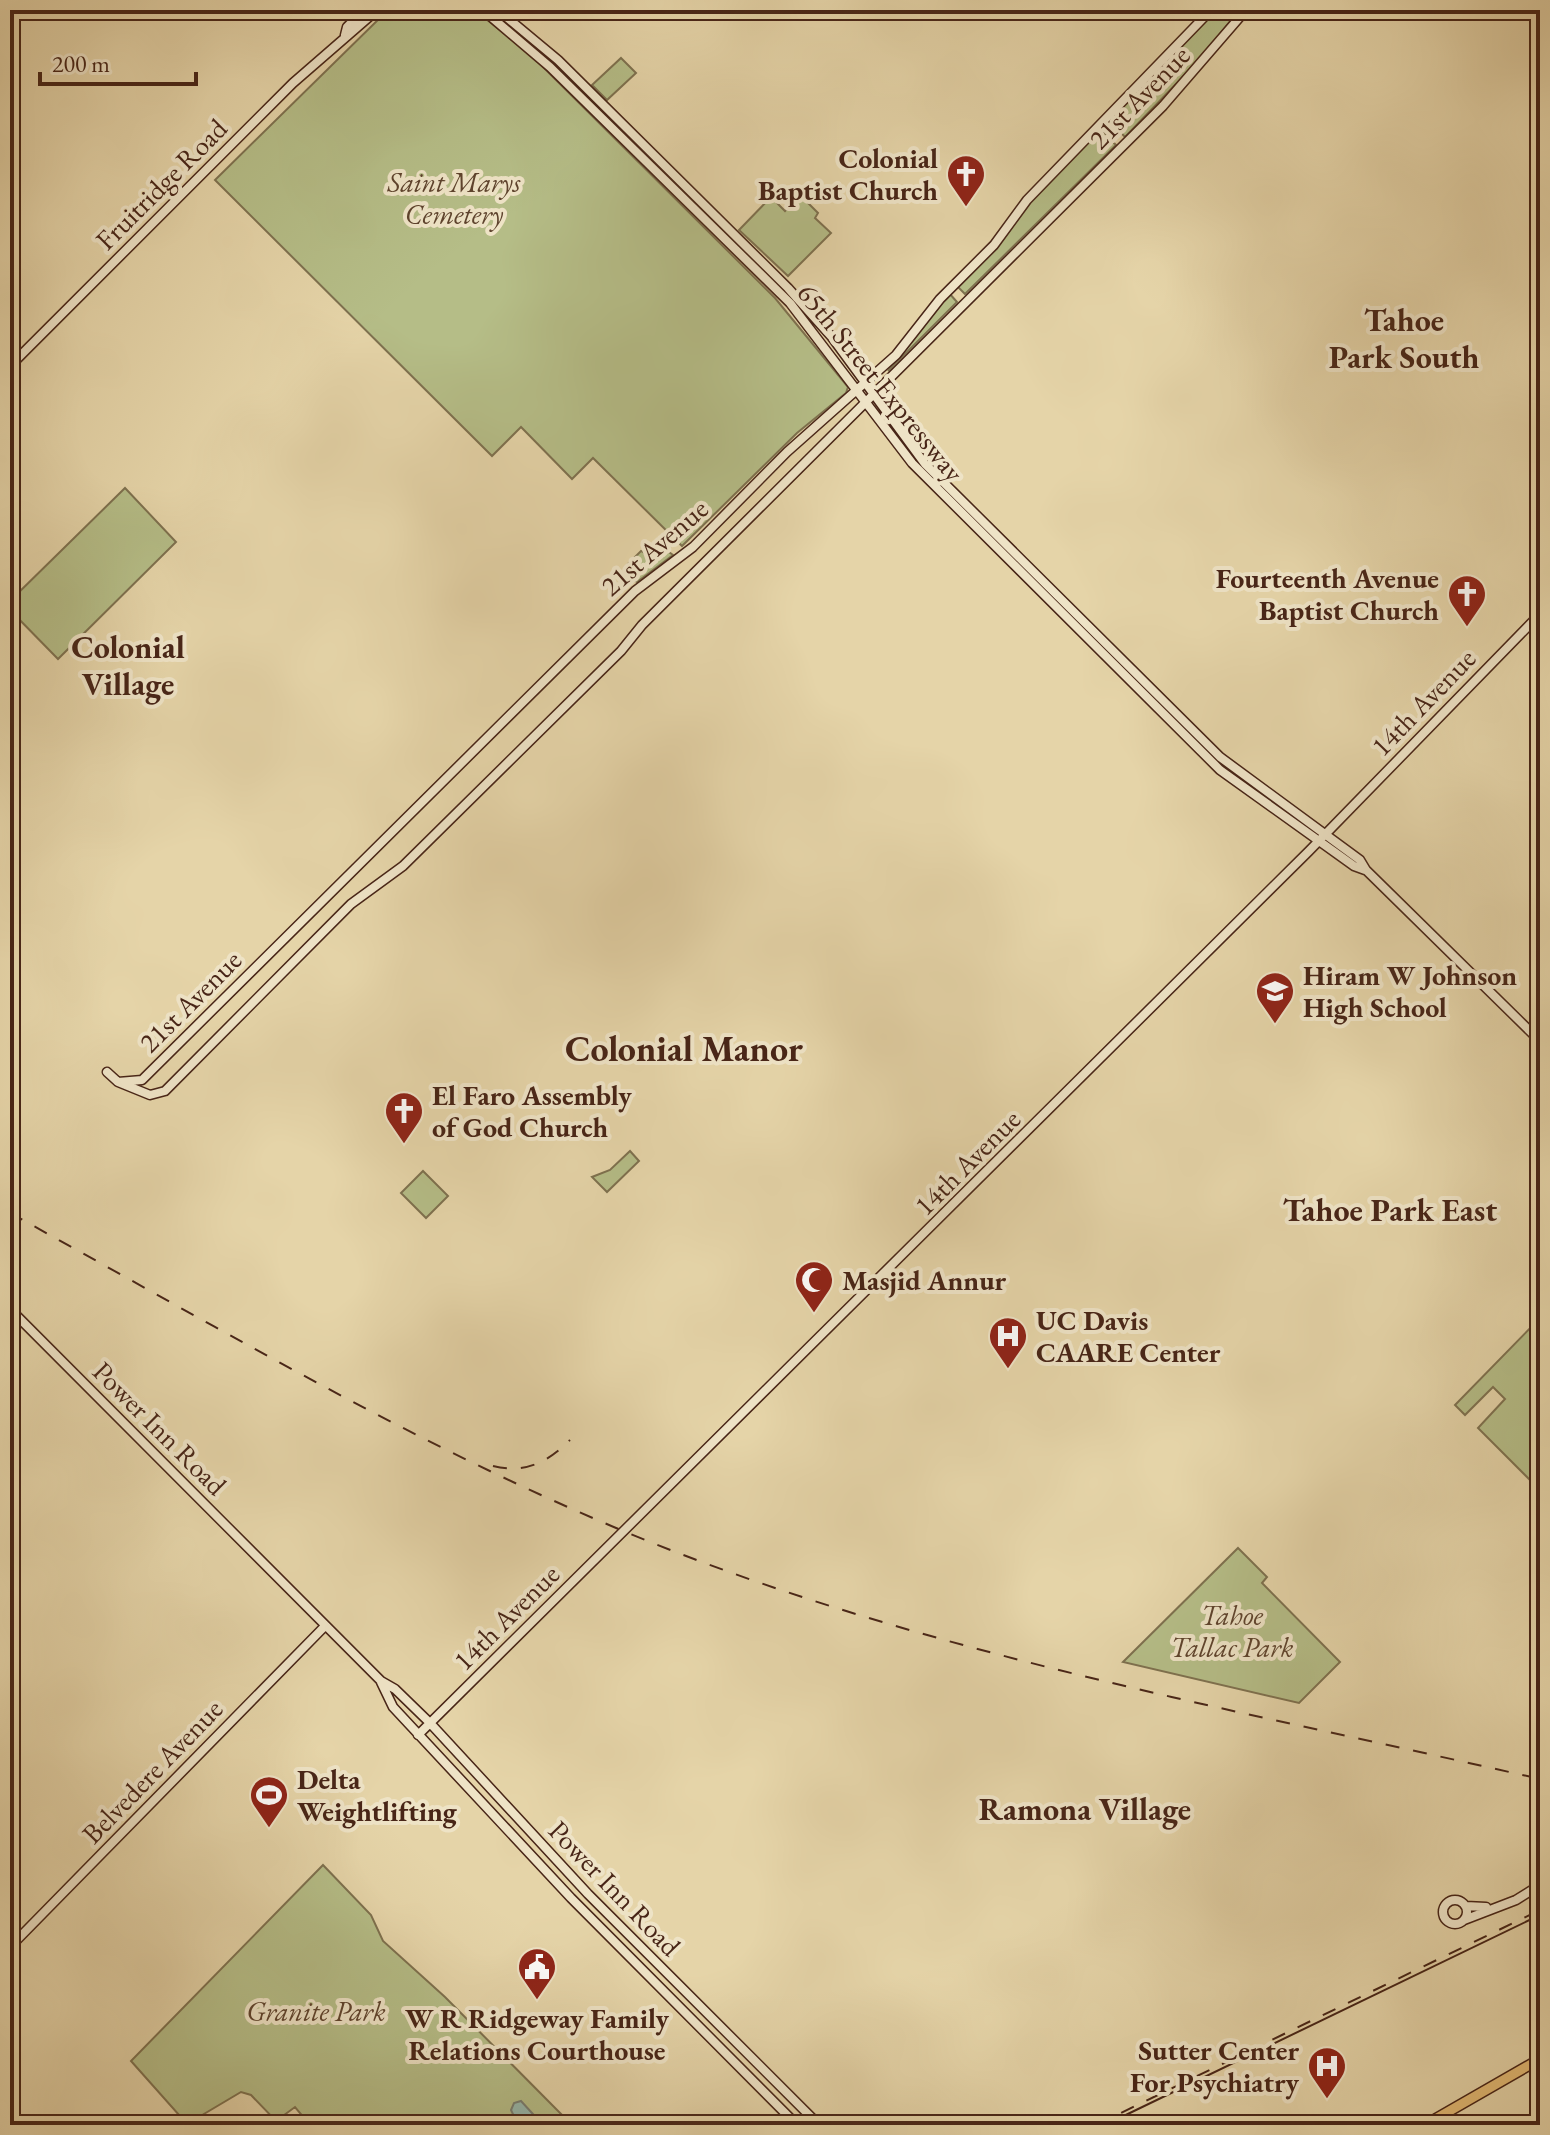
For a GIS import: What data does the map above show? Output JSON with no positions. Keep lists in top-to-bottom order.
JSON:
{
  "streets": {
    "main road": [
      "21st Avenue",
      "Fruitridge Road",
      "65th Street Expressway",
      "14th Avenue",
      "Power Inn Road",
      "Belvedere Avenue"
    ]
  },
  "crossings": [
    ["21st Avenue", "65th Street Expressway"],
    ["65th Street Expressway", "14th Avenue"],
    ["14th Avenue", "Power Inn Road"],
    ["Power Inn Road", "Belvedere Avenue"]
  ],
  "districts": [
    "Tahoe Park South",
    "Colonial Village",
    "Colonial Manor",
    "Tahoe Park East",
    "Ramona Village"
  ],
  "parks": ["Saint Marys Cemetery", "Tahoe Tallac Park", "Granite Park"],
  "places": {
    "church": ["Colonial Baptist Church", "Fourteenth Avenue Baptist Church", "El Faro Assembly of God Church"],
    "school or university": ["Hiram W Johnson High School"],
    "mosque": ["Masjid Annur"],
    "hospital": ["UC Davis CAARE Center", "Sutter Center For Psychiatry"],
    "sports": ["Delta Weightlifting"],
    "public building": ["W R Ridgeway Family Relations Courthouse"]
  },
  "scale_bar": "200 m"
}
